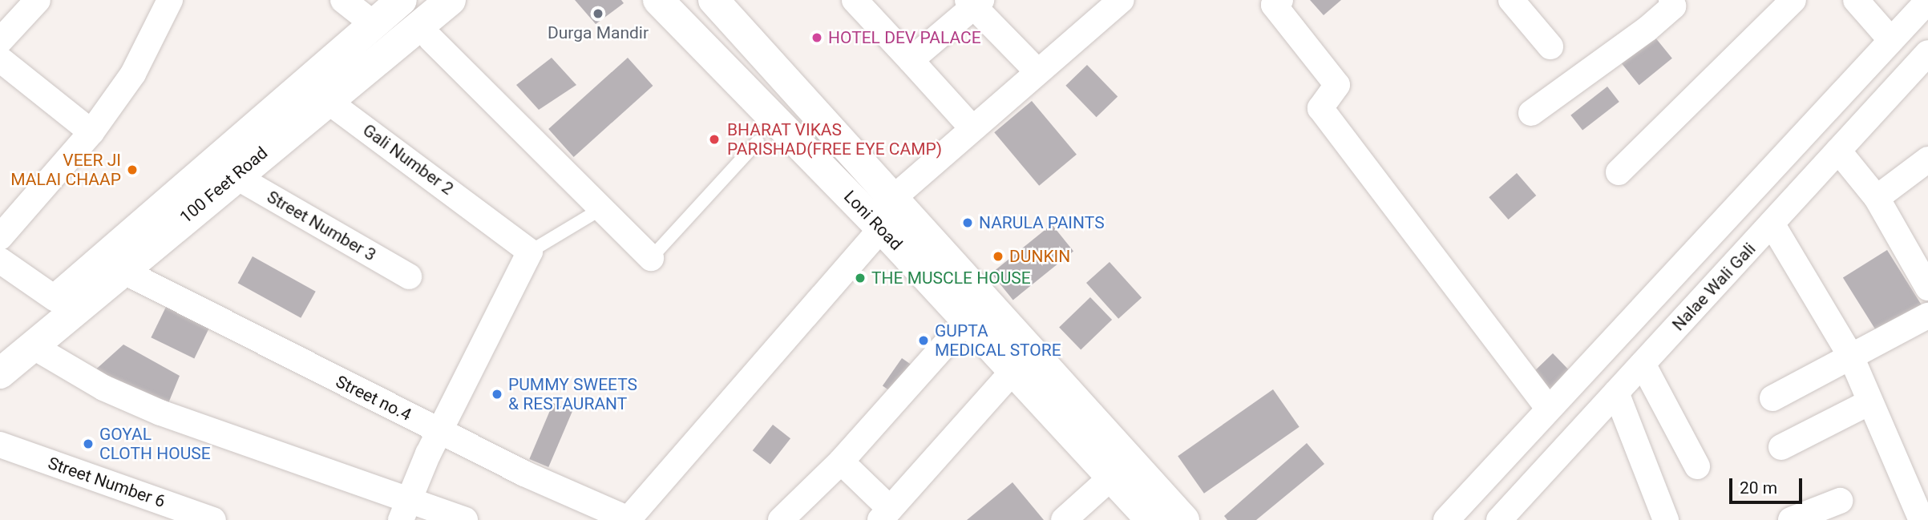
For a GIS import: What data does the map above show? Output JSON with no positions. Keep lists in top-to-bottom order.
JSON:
{
  "streets": {
    "main road": ["100 Feet Road", "Loni Road"],
    "street": [
      "Gali Number 2",
      "Street Number 3",
      "Nalae Wali Gali",
      "Street no.4",
      "Street Number 6"
    ]
  },
  "crossings": [
    ["Gali Number 2", "100 Feet Road"],
    ["100 Feet Road", "Street Number 3"],
    ["100 Feet Road", "Street no.4"]
  ],
  "places": [
    "Durga Mandir",
    "HOTEL DEV PALACE",
    "BHARAT VIKAS PARISHAD(FREE EYE CAMP)",
    "VEER JI MALAI CHAAP",
    "NARULA PAINTS",
    "DUNKIN",
    "THE MUSCLE HOUSE",
    "GUPTA MEDICAL STORE",
    "PUMMY SWEETS & RESTAURANT",
    "GOYAL CLOTH HOUSE"
  ],
  "scale_bar": "20 m"
}
